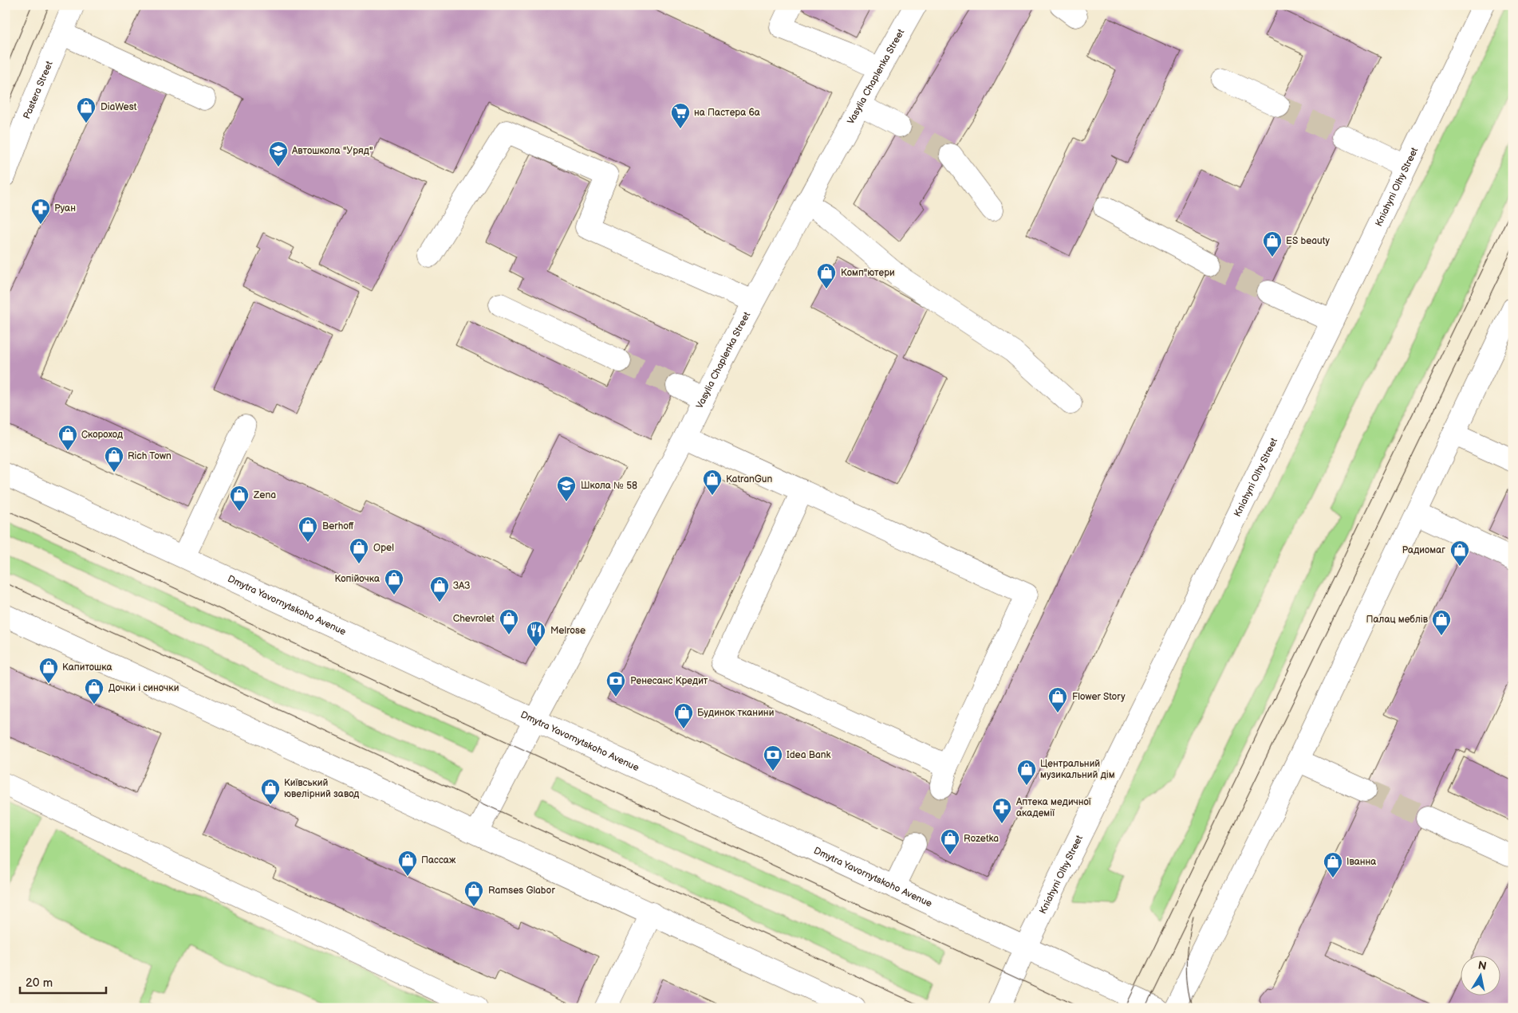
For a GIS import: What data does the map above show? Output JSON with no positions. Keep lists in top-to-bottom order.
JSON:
{
  "streets": {
    "main road": [
      "Vasylia Chaplenka Street",
      "Pastera Street",
      "Kniahyni Olhy Street",
      "Dmytra Yavornytskoho Avenue"
    ]
  },
  "crossings": [
    ["Vasylia Chaplenka Street", "Dmytra Yavornytskoho Avenue"],
    ["Kniahyni Olhy Street", "Dmytra Yavornytskoho Avenue"]
  ],
  "places": {
    "shop": [
      "DiaWest",
      "ES beauty",
      "Комп\"ютери",
      "Скороход",
      "Rich Town",
      "KatranGun",
      "Zena",
      "Berhoff",
      "Opel",
      "Радиомаг",
      "Копійочка",
      "ЗАЗ",
      "Chevrolet",
      "Палац меблів",
      "Капитошка",
      "Дочки і синочки",
      "Flower Story",
      "Будинок тканини",
      "Центральний музикальний дім",
      "Київський ювелірний завод",
      "Rozetka",
      "Пассаж",
      "Іванна",
      "Ramses Glabor"
    ],
    "supermarket": ["на Пастера 6а"],
    "school or university": ["Автошкола \"Уряд\"", "Школа № 58"],
    "pharmacy": ["Руан", "Аптека медичної академії"],
    "restaurant": ["Melrose"],
    "bank": ["Ренесанс Кредит", "Idea Bank"]
  },
  "scale_bar": "20 m",
  "north": "top"
}
